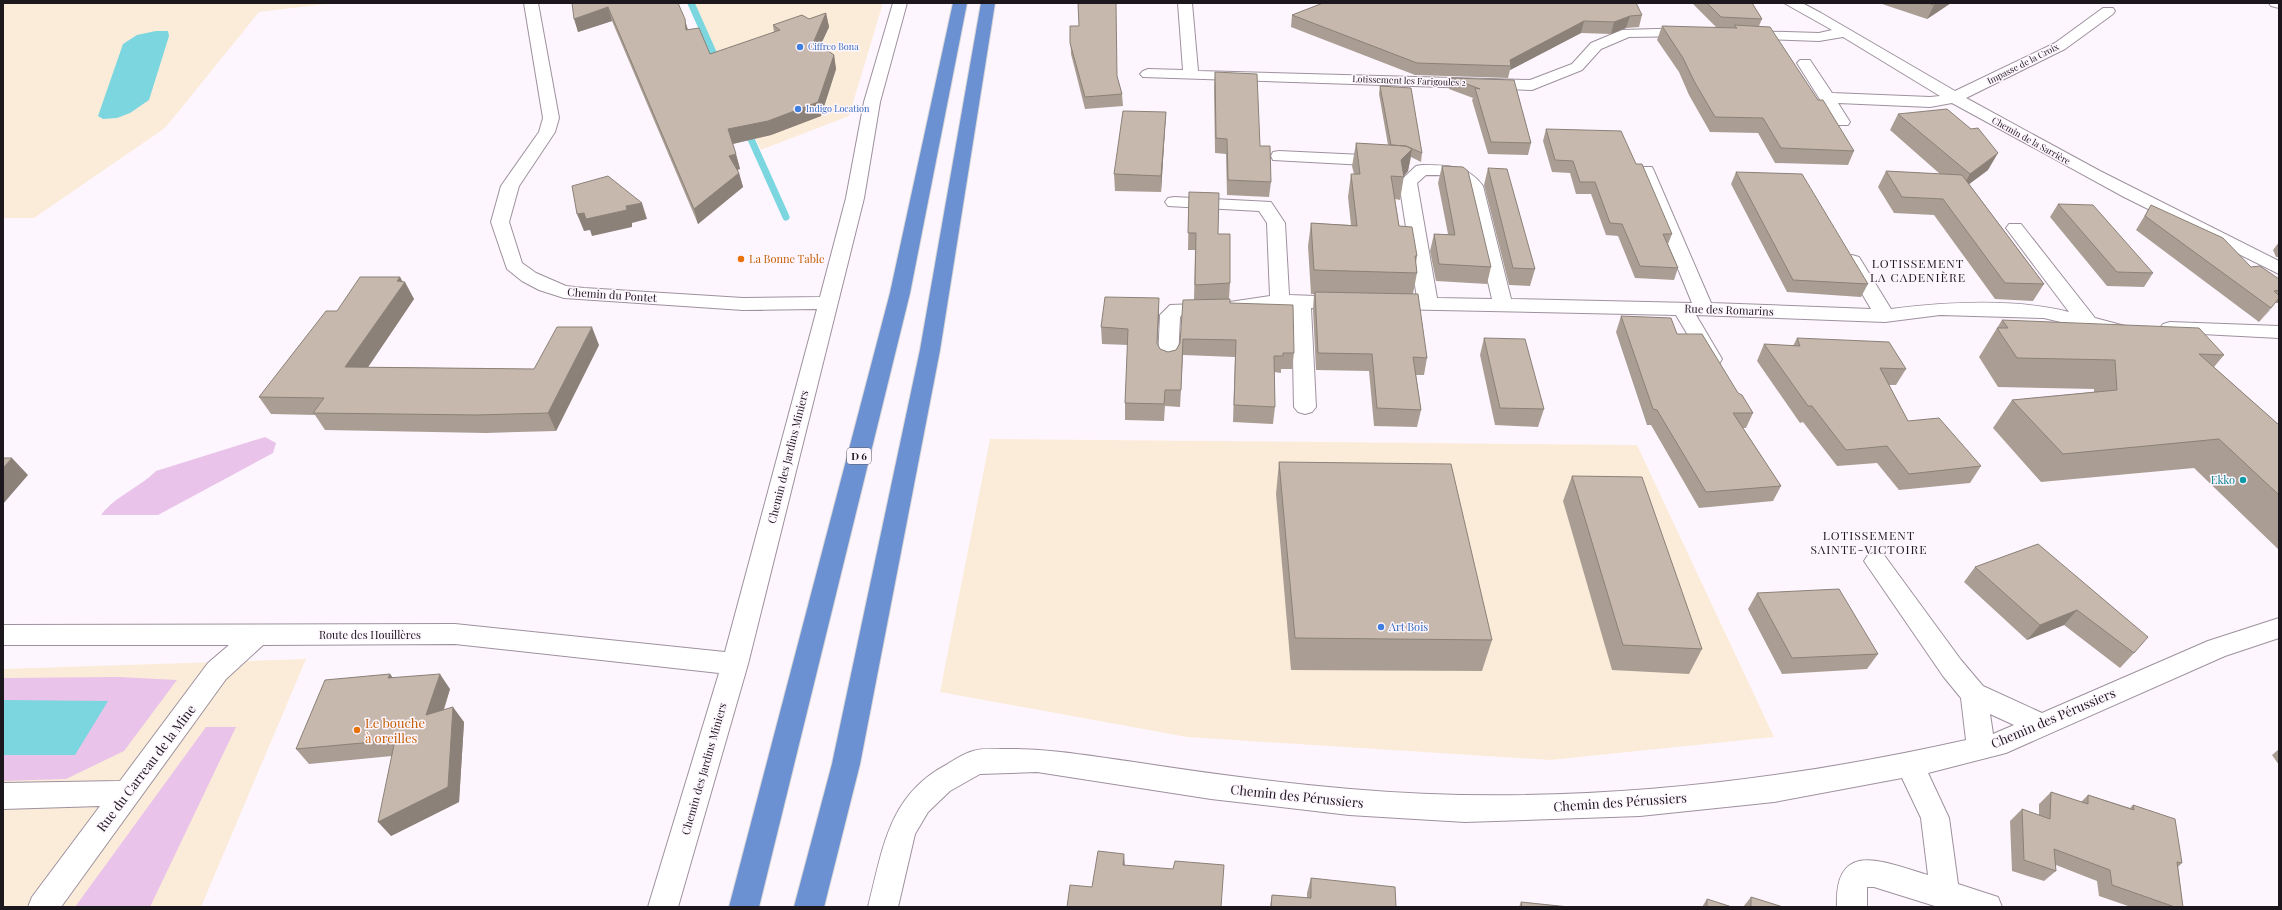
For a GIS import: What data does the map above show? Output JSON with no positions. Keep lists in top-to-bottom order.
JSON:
{
  "streets": {
    "highway": ["D 6"],
    "street": [
      "Impasse de la Croix",
      "Lotissement les Farigoules 2",
      "Chemin de la Sarrière",
      "Chemin du Pontet",
      "Rue des Romarins",
      "Chemin des Jardins Miniers",
      "Route des Houillères",
      "Chemin des Pérussiers",
      "Rue du Carreau de la Mine"
    ]
  },
  "crossings": [
    ["Impasse de la Croix", "Chemin de la Sarrière"],
    ["Chemin du Pontet", "Chemin des Jardins Miniers"],
    ["Chemin des Jardins Miniers", "Route des Houillères"],
    ["Route des Houillères", "Rue du Carreau de la Mine"]
  ],
  "districts": ["LOTISSEMENT LA CADENIÈRE", "LOTISSEMENT SAINTE-VICTOIRE"],
  "places": [
    "Ciffreo Bona",
    "Indigo Location",
    "La Bonne Table",
    "Ekko",
    "Art Bois",
    "Le bouche à oreilles"
  ]
}
